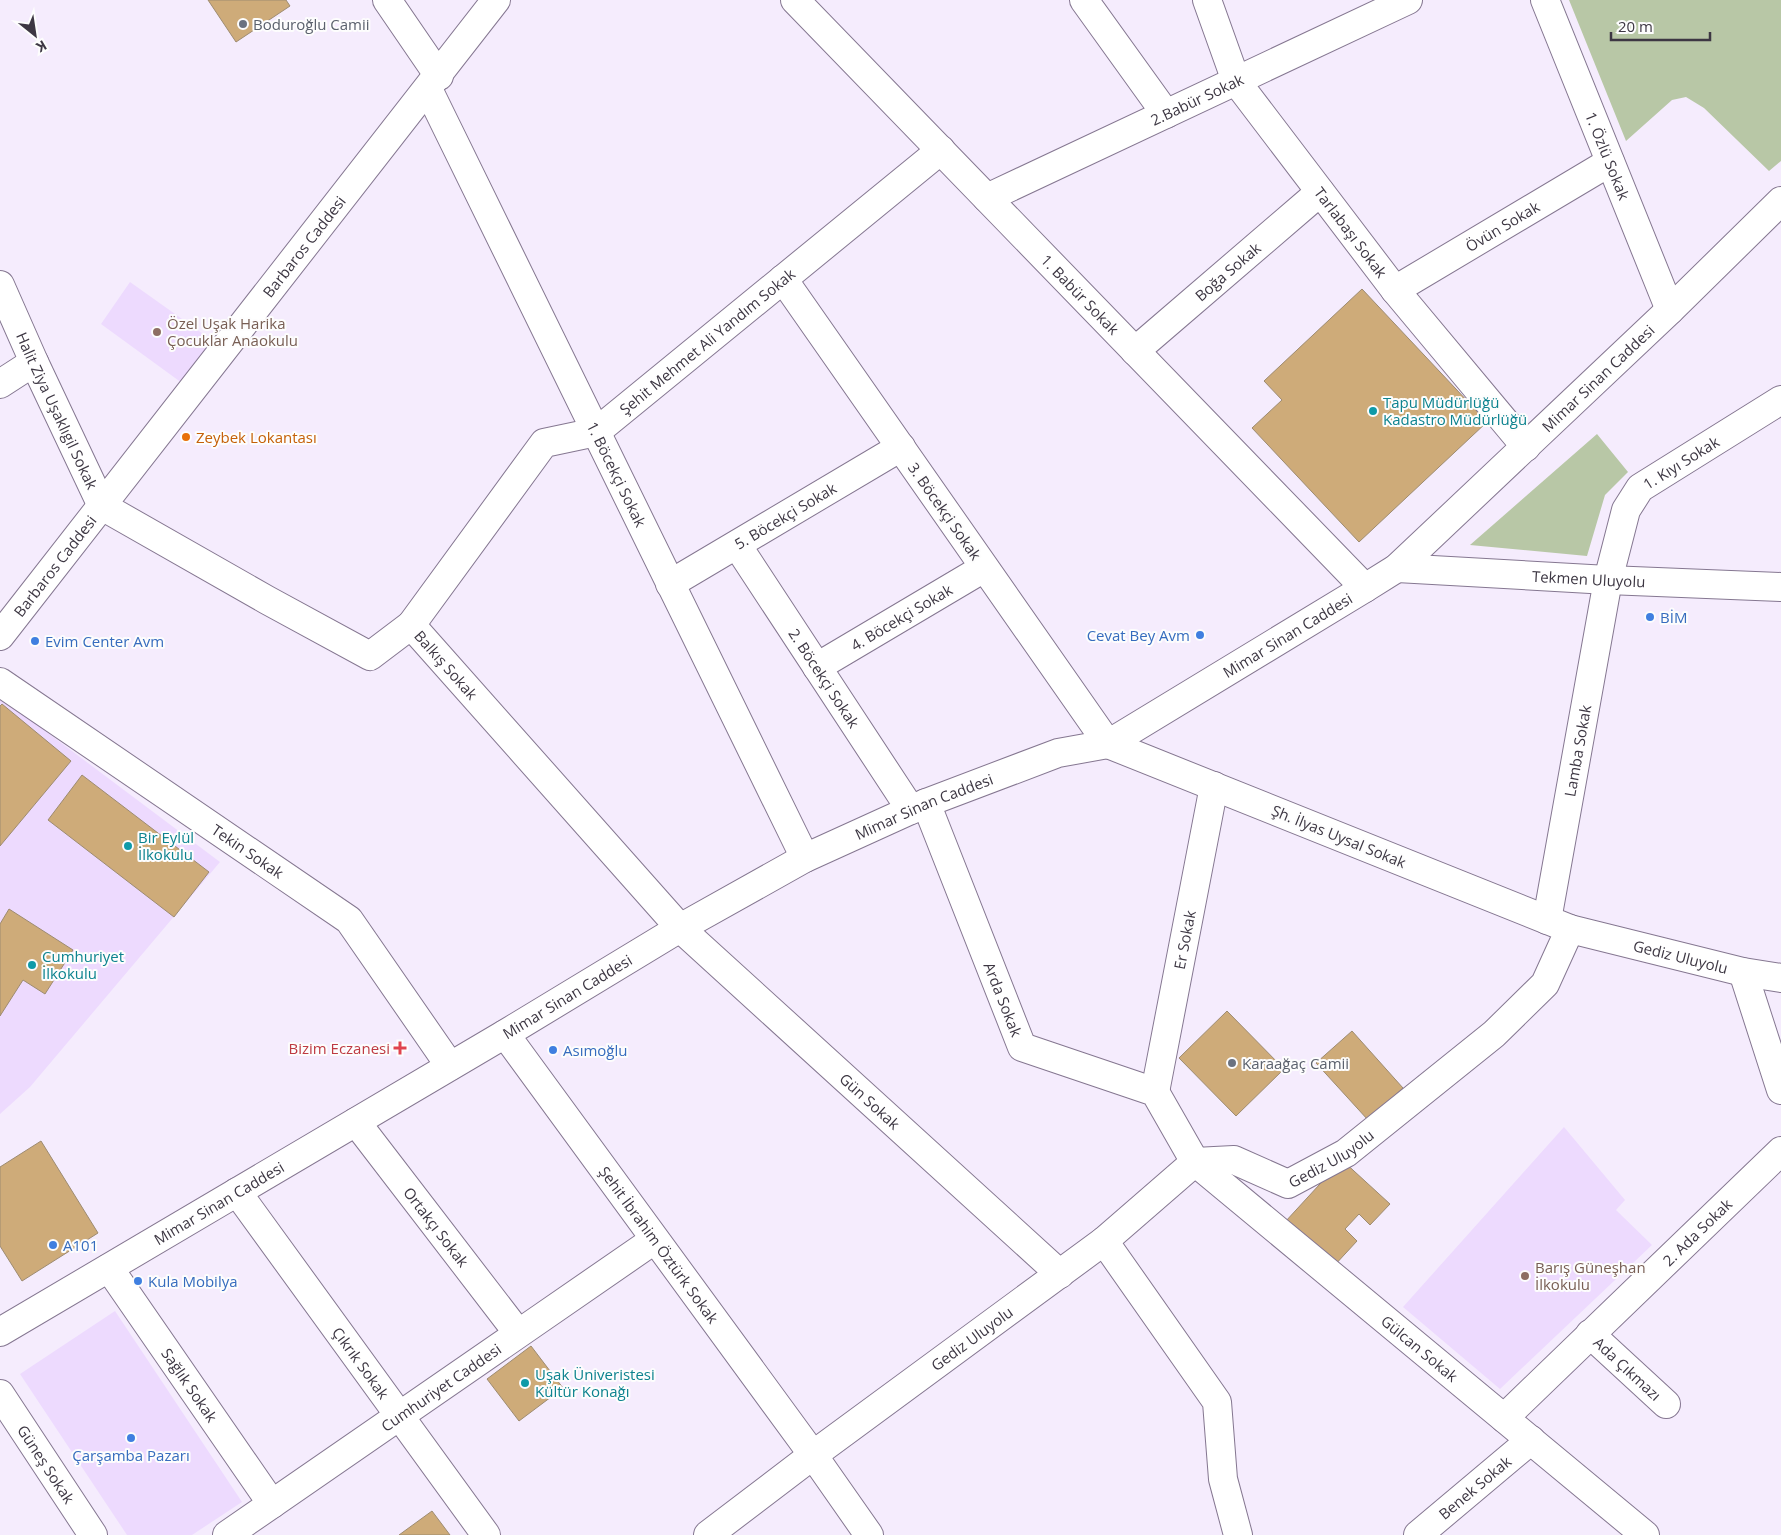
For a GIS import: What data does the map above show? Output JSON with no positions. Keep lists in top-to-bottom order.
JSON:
{
  "streets": {
    "street": [
      "2.Babür Sokak",
      "1. Özlü Sokak",
      "Övün Sokak",
      "Tarlabaşı Sokak",
      "Barbaros Caddesi",
      "Boğa Sokak",
      "1. Babür Sokak",
      "Şehit Mehmet Ali Yandım Sokak",
      "Mimar Sinan Caddesi",
      "Halit Ziya Uşaklıgil Sokak",
      "1. Kıyı Sokak",
      "1. Böcekçi Sokak",
      "3. Böcekçi Sokak",
      "5. Böcekçi Sokak",
      "Tekmen Uluyolu",
      "4. Böcekçi Sokak",
      "Balkış Sokak",
      "2. Böcekçi Sokak",
      "Lamba Sokak",
      "Şh. İlyas Uysal Sokak",
      "Tekin Sokak",
      "Er Sokak",
      "Gediz Uluyolu",
      "Arda Sokak",
      "Gün Sokak",
      "Ortakçı Sokak",
      "2. Ada Sokak",
      "Şehit İbrahim Öztürk Sokak",
      "Gülcan Sokak",
      "Çıkrık Sokak",
      "Ada Çıkmazı",
      "Sağlık Sokak",
      "Cumhuriyet Caddesi",
      "Güneş Sokak",
      "Benek Sokak"
    ]
  },
  "crossings": [
    ["2.Babür Sokak", "Tarlabaşı Sokak"],
    ["2.Babür Sokak", "1. Babür Sokak"],
    ["1. Özlü Sokak", "Övün Sokak"],
    ["1. Özlü Sokak", "Mimar Sinan Caddesi"],
    ["Övün Sokak", "Tarlabaşı Sokak"],
    ["Tarlabaşı Sokak", "Boğa Sokak"],
    ["Tarlabaşı Sokak", "Mimar Sinan Caddesi"],
    ["Barbaros Caddesi", "Halit Ziya Uşaklıgil Sokak"],
    ["Barbaros Caddesi", "1. Böcekçi Sokak"],
    ["Barbaros Caddesi", "Balkış Sokak"],
    ["Boğa Sokak", "1. Babür Sokak"],
    ["1. Babür Sokak", "Şehit Mehmet Ali Yandım Sokak"],
    ["1. Babür Sokak", "Mimar Sinan Caddesi"],
    ["Şehit Mehmet Ali Yandım Sokak", "1. Böcekçi Sokak"],
    ["Şehit Mehmet Ali Yandım Sokak", "3. Böcekçi Sokak"],
    ["Şehit Mehmet Ali Yandım Sokak", "Balkış Sokak"],
    ["Mimar Sinan Caddesi", "1. Böcekçi Sokak"],
    ["Mimar Sinan Caddesi", "3. Böcekçi Sokak"],
    ["Mimar Sinan Caddesi", "Tekmen Uluyolu"],
    ["Mimar Sinan Caddesi", "Balkış Sokak"],
    ["Mimar Sinan Caddesi", "2. Böcekçi Sokak"],
    ["Mimar Sinan Caddesi", "Şh. İlyas Uysal Sokak"],
    ["Mimar Sinan Caddesi", "Tekin Sokak"],
    ["Mimar Sinan Caddesi", "Arda Sokak"],
    ["Mimar Sinan Caddesi", "Gün Sokak"],
    ["Mimar Sinan Caddesi", "Ortakçı Sokak"],
    ["Mimar Sinan Caddesi", "Şehit İbrahim Öztürk Sokak"],
    ["Mimar Sinan Caddesi", "Çıkrık Sokak"],
    ["Mimar Sinan Caddesi", "Sağlık Sokak"],
    ["Halit Ziya Uşaklıgil Sokak", "Balkış Sokak"],
    ["1. Kıyı Sokak", "Tekmen Uluyolu"],
    ["1. Kıyı Sokak", "Lamba Sokak"],
    ["1. Böcekçi Sokak", "5. Böcekçi Sokak"],
    ["3. Böcekçi Sokak", "5. Böcekçi Sokak"],
    ["3. Böcekçi Sokak", "4. Böcekçi Sokak"],
    ["3. Böcekçi Sokak", "Şh. İlyas Uysal Sokak"],
    ["5. Böcekçi Sokak", "2. Böcekçi Sokak"],
    ["Tekmen Uluyolu", "Lamba Sokak"],
    ["4. Böcekçi Sokak", "2. Böcekçi Sokak"],
    ["Balkış Sokak", "Gün Sokak"],
    ["2. Böcekçi Sokak", "Arda Sokak"],
    ["Lamba Sokak", "Şh. İlyas Uysal Sokak"],
    ["Lamba Sokak", "Gediz Uluyolu"],
    ["Şh. İlyas Uysal Sokak", "Er Sokak"],
    ["Şh. İlyas Uysal Sokak", "Gediz Uluyolu"],
    ["Er Sokak", "Arda Sokak"],
    ["Gediz Uluyolu", "Gün Sokak"],
    ["Gediz Uluyolu", "Şehit İbrahim Öztürk Sokak"],
    ["Gediz Uluyolu", "Gülcan Sokak"],
    ["Ortakçı Sokak", "Cumhuriyet Caddesi"],
    ["2. Ada Sokak", "Gülcan Sokak"],
    ["2. Ada Sokak", "Ada Çıkmazı"],
    ["Şehit İbrahim Öztürk Sokak", "Cumhuriyet Caddesi"],
    ["Gülcan Sokak", "Benek Sokak"],
    ["Çıkrık Sokak", "Cumhuriyet Caddesi"],
    ["Sağlık Sokak", "Cumhuriyet Caddesi"]
  ],
  "places": {
    "other": [
      "Boduroğlu Camii",
      "Özel Uşak Harika Çocuklar Anaokulu",
      "Tapu Müdürlüğü Kadastro Müdürlüğü",
      "Zeybek Lokantası",
      "BİM",
      "Cevat Bey Avm",
      "Evim Center Avm",
      "Bir Eylül İlkokulu",
      "Cumhuriyet İlkokulu",
      "Asımoğlu",
      "Karaağaç Camii",
      "A101",
      "Barış Güneşhan İlkokulu",
      "Kula Mobilya",
      "Uşak Üniveristesi Kültür Konağı",
      "Çarşamba Pazarı"
    ],
    "health": ["Bizim Eczanesi"]
  },
  "scale_bar": "20 m",
  "north": "bottom right"
}
